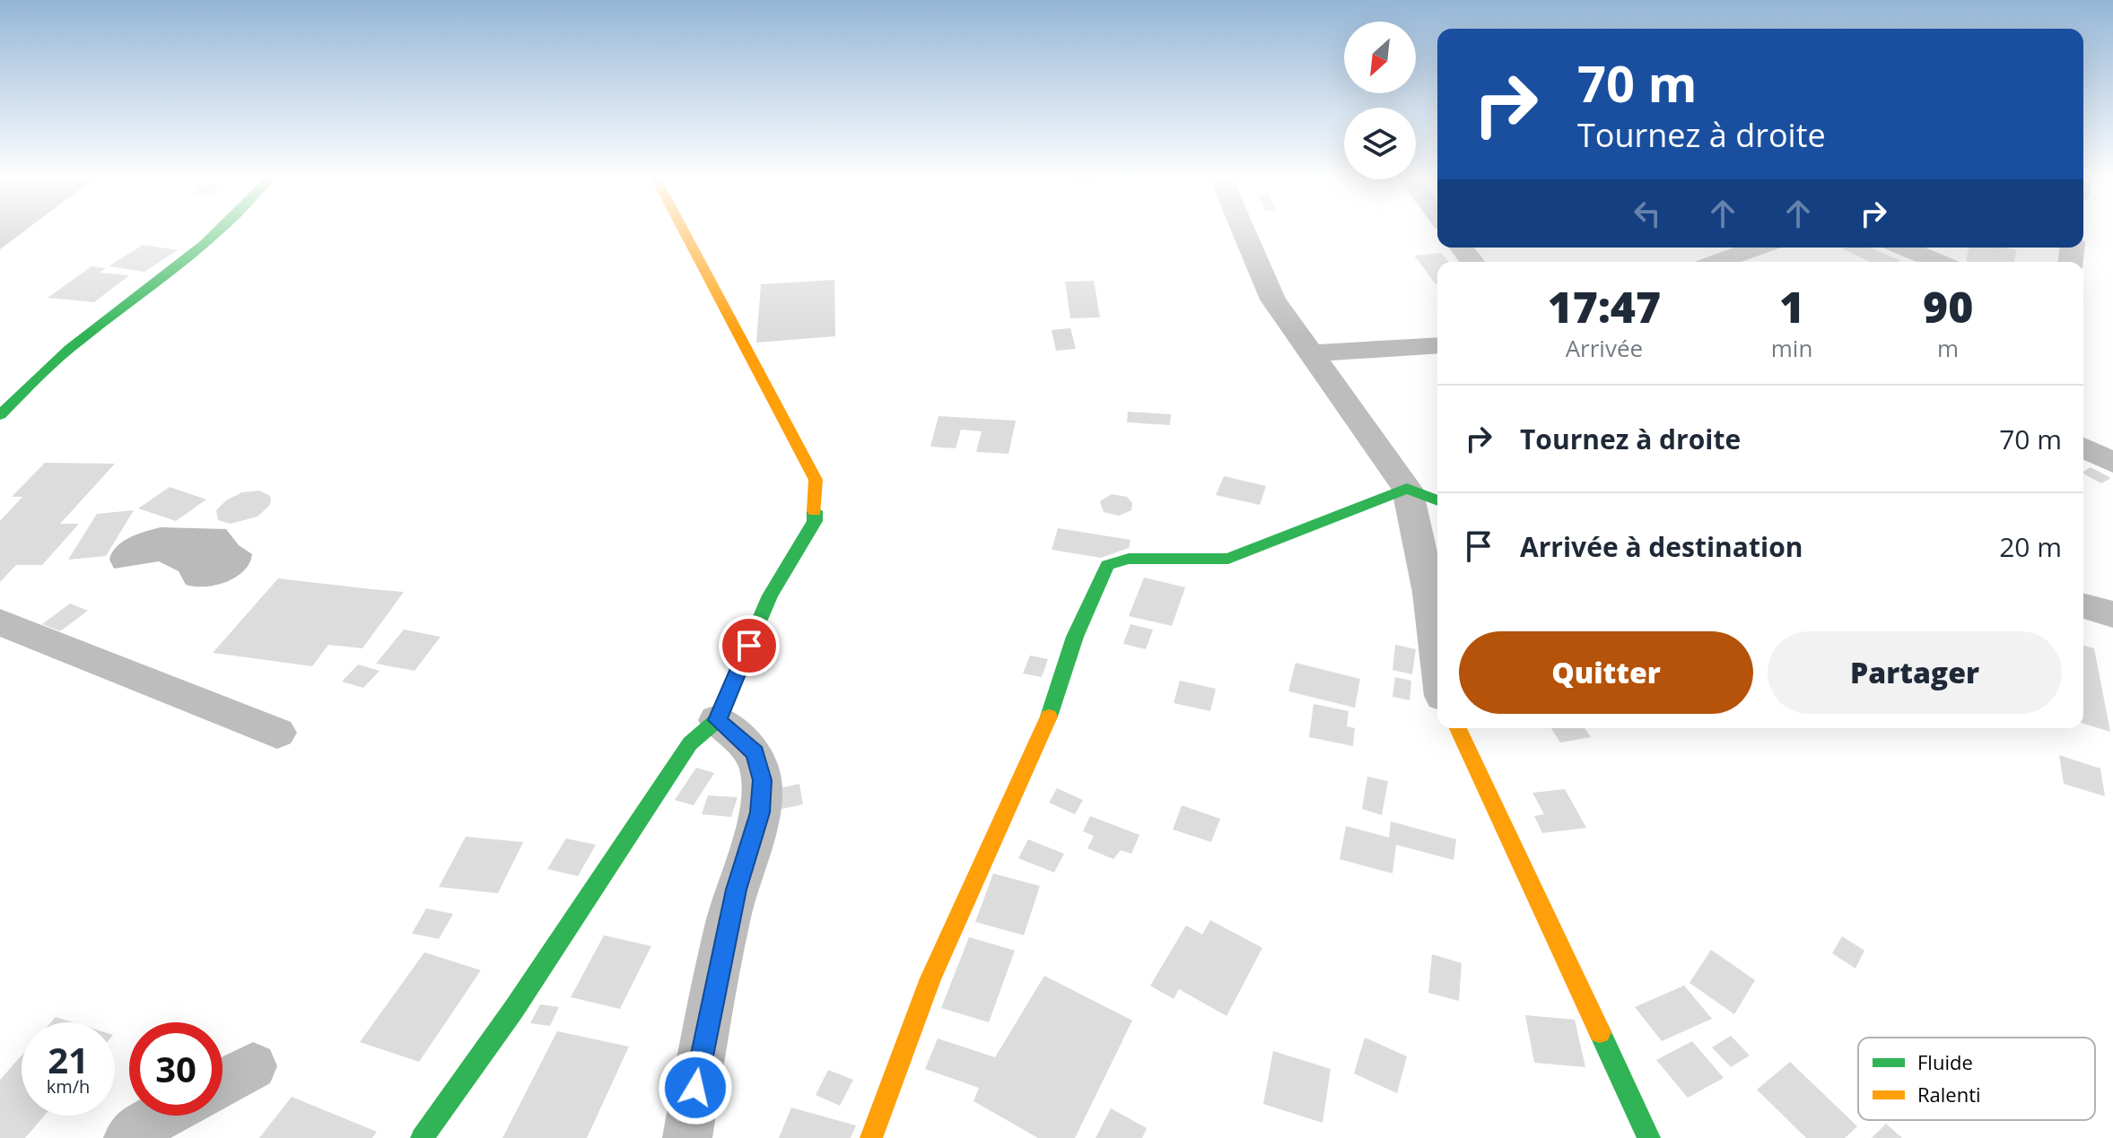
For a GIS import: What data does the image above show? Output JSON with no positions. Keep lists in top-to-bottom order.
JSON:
{
  "legend": ["Fluide", "Ralenti"],
  "north": "bottom left",
  "page": {
    "turn": ["70 m", "Tournez à droite"],
    "eta": [
      "17:47",
      "Arrivée",
      "1",
      "min",
      "90",
      "m"
    ],
    "list": [
      {
        "name": "Tournez à droite",
        "value": "70 m"
      },
      {
        "name": "Arrivée à destination",
        "value": "20 m"
      }
    ],
    "buttons": ["Quitter", "Partager"],
    "speed": "21 km/h",
    "limit": "30"
  }
}
